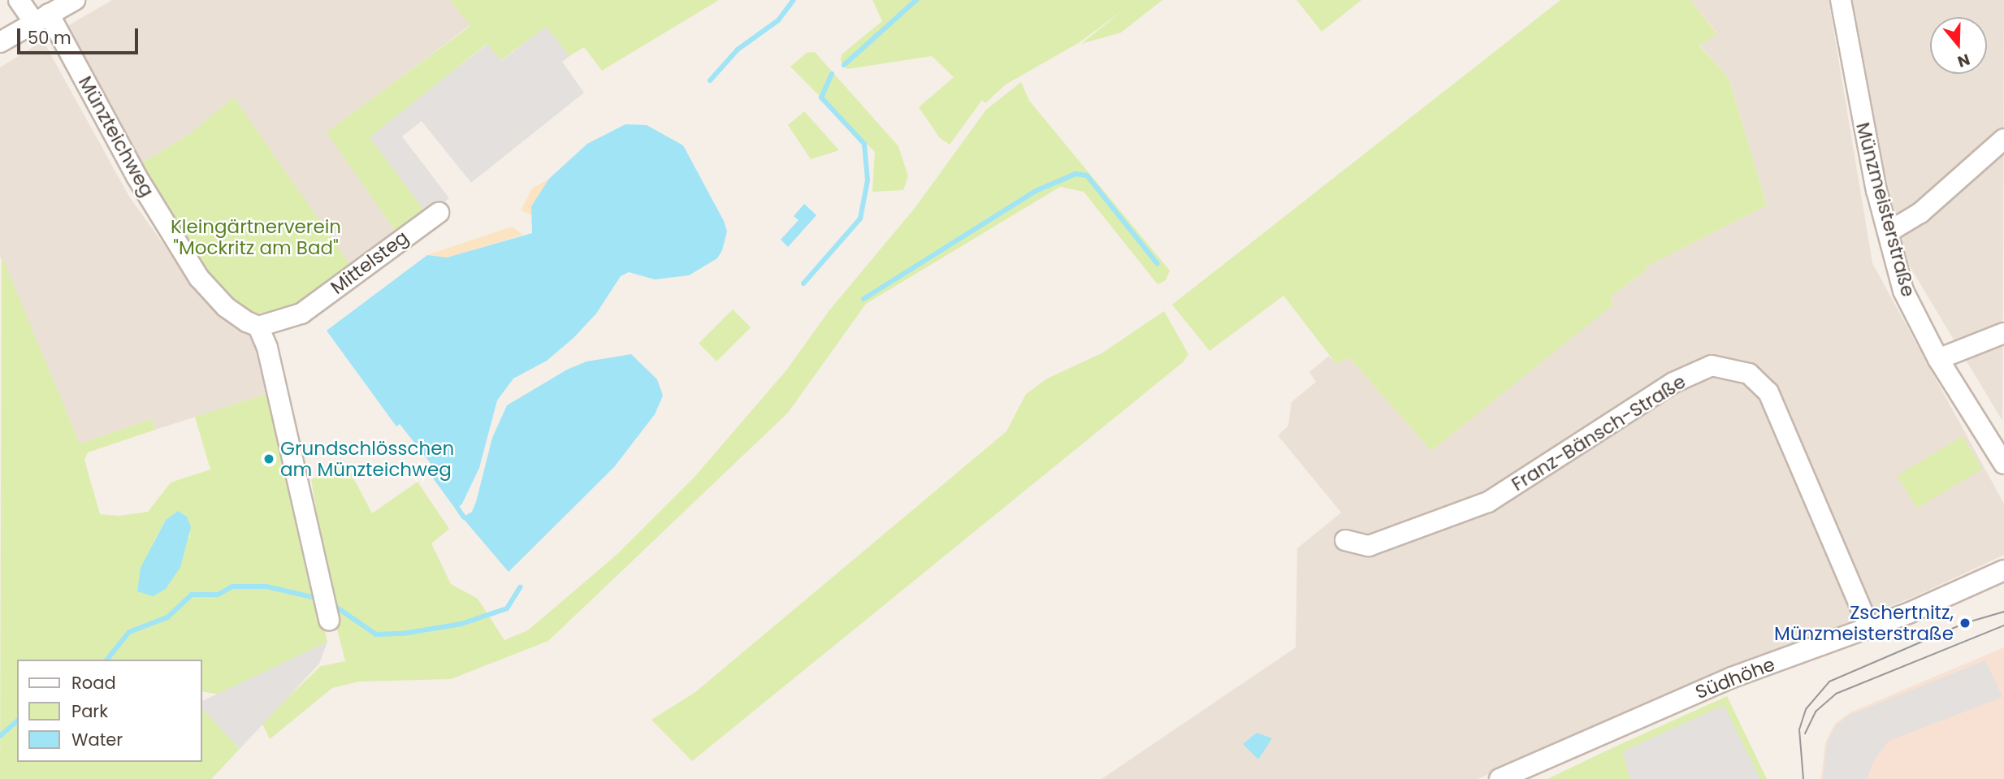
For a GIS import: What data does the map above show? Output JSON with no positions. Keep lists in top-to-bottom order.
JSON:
{
  "streets": {
    "street": [
      "Münzteichweg",
      "Münzmeisterstraße",
      "Mittelsteg",
      "Franz-Bänsch-Straße",
      "Südhöhe"
    ]
  },
  "crossings": [
    ["Münzteichweg", "Mittelsteg"],
    ["Franz-Bänsch-Straße", "Südhöhe"]
  ],
  "parks": ["Kleingärtnerverein \"Mockritz am Bad\""],
  "places": ["Grundschlösschen am Münzteichweg", "Zschertnitz, Münzmeisterstraße"],
  "legend": ["Road", "Park", "Water"],
  "scale_bar": "50 m",
  "north": "bottom"
}
